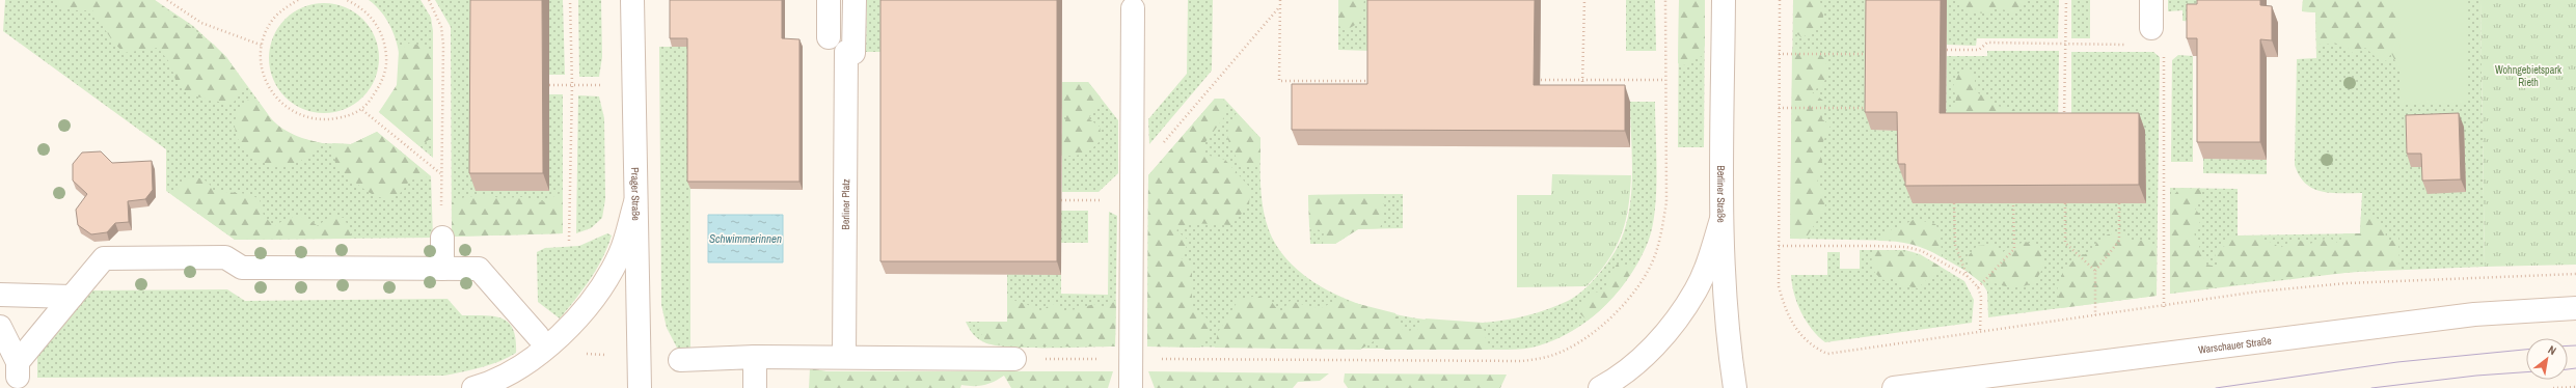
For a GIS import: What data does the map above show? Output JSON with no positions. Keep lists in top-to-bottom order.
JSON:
{
  "streets": {
    "street": [
      "Prager Straße",
      "Berliner Straße",
      "Berliner Platz",
      "Warschauer Straße"
    ]
  },
  "water": ["Schwimmerinnen"],
  "parks": ["Wohngebietspark Rieth"],
  "north": "top right"
}
